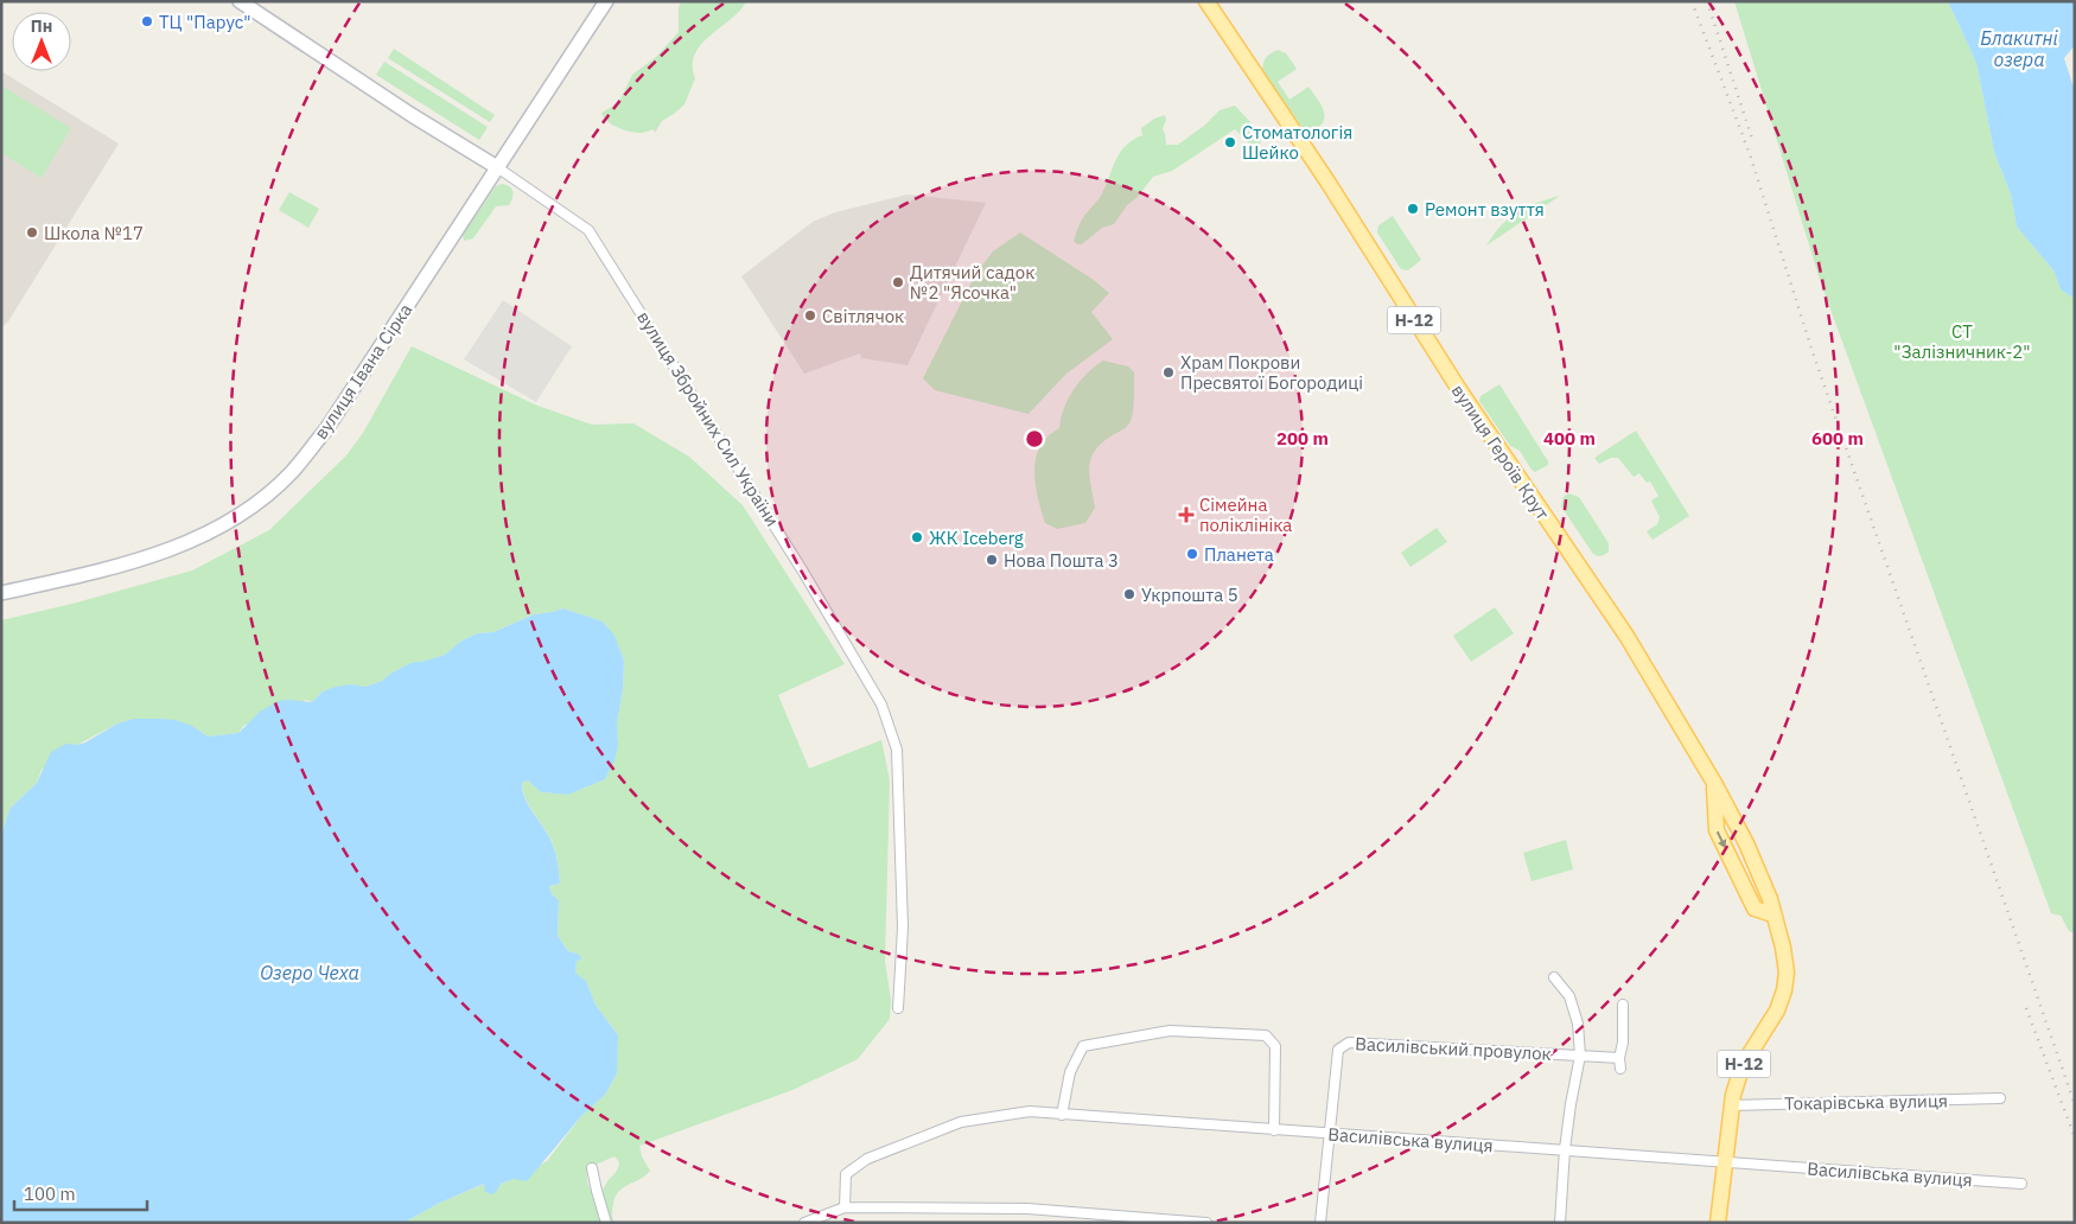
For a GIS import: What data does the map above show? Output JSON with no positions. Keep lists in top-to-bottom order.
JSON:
{
  "streets": {
    "main road": ["Н-12", "вулиця Героїв Крут"],
    "street": [
      "вулиця Івана Сірка",
      "вулиця Збройних Сил України",
      "Василівський провулок",
      "Токарівська вулиця",
      "Василівська вулиця"
    ]
  },
  "crossings": [
    ["Н-12", "вулиця Героїв Крут"],
    ["Н-12", "Токарівська вулиця"],
    ["Н-12", "Василівська вулиця"],
    ["вулиця Івана Сірка", "вулиця Збройних Сил України"],
    ["вулиця Героїв Крут", "Токарівська вулиця"],
    ["Василівський провулок", "Василівська вулиця"]
  ],
  "water": ["Блакитні озера", "Озеро Чеха"],
  "parks": ["СТ \"Залізничник-2\""],
  "places": {
    "other": [
      "ТЦ \"Парус\"",
      "Стоматологія Шейко",
      "Ремонт взуття",
      "Школа №17",
      "Дитячий садок №2 \"Ясочка\"",
      "Світлячок",
      "Храм Покрови Пресвятої Богородиці",
      "ЖК Iceberg",
      "Планета",
      "Нова Пошта 3",
      "Укрпошта 5"
    ],
    "health": ["Сімейна поліклініка"]
  },
  "scale_bar": "100 m",
  "north": "top",
  "rings": ["200 m", "400 m", "600 m"]
}
